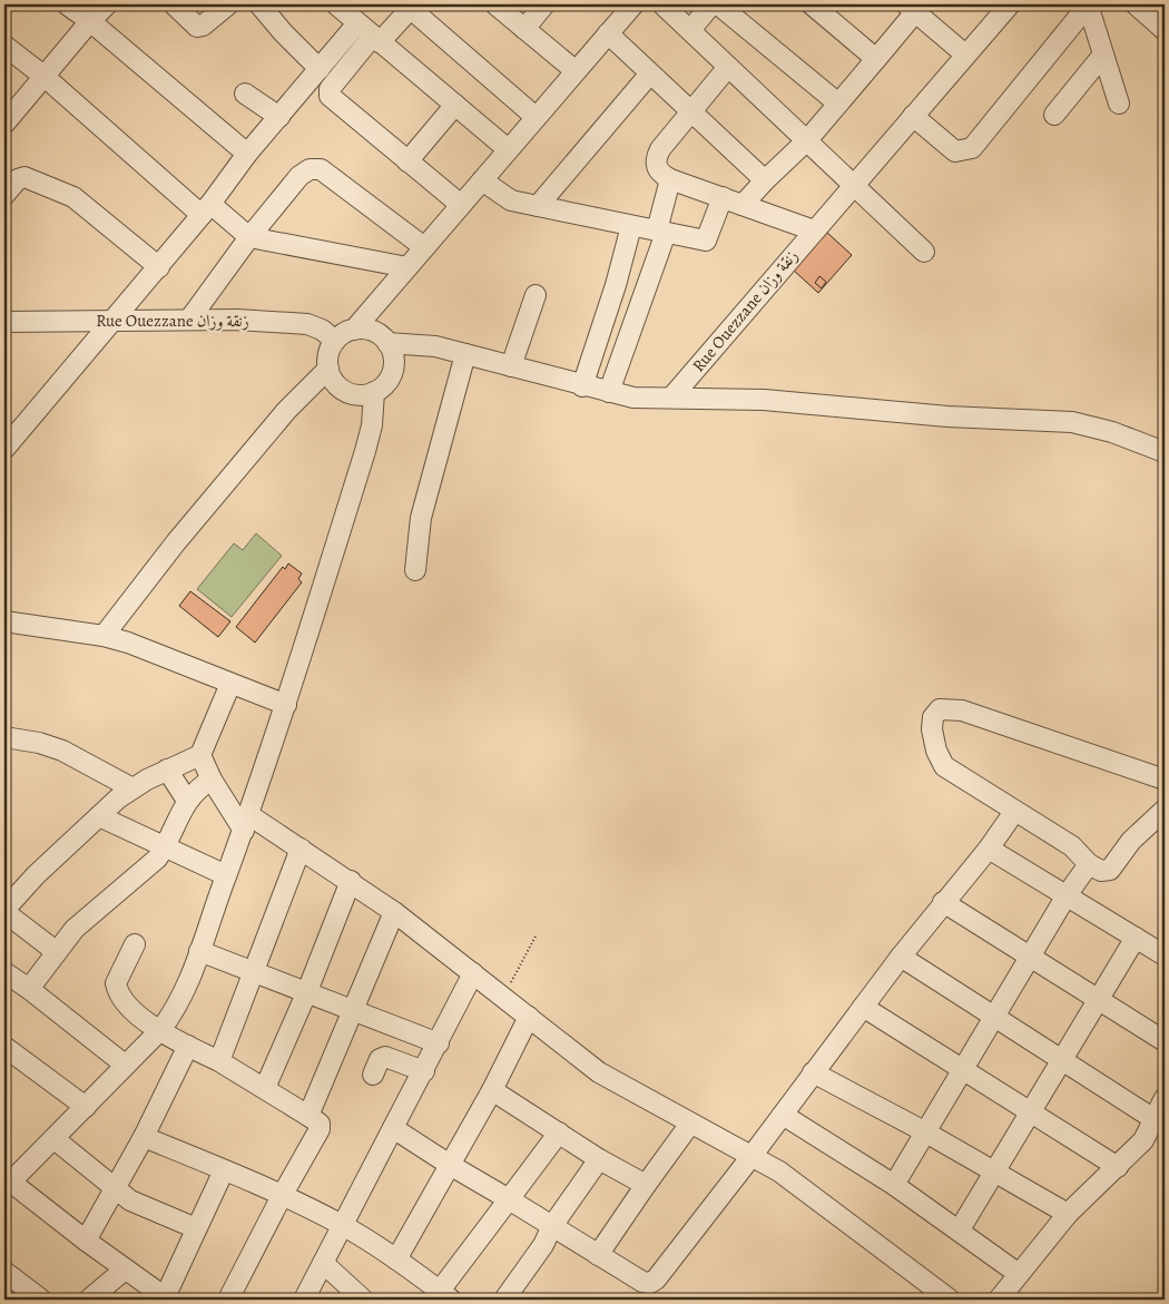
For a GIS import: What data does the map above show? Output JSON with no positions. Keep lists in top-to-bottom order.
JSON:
{
  "streets": {
    "street": ["Rue Ouezzane زنقة وزان"]
  }
}
